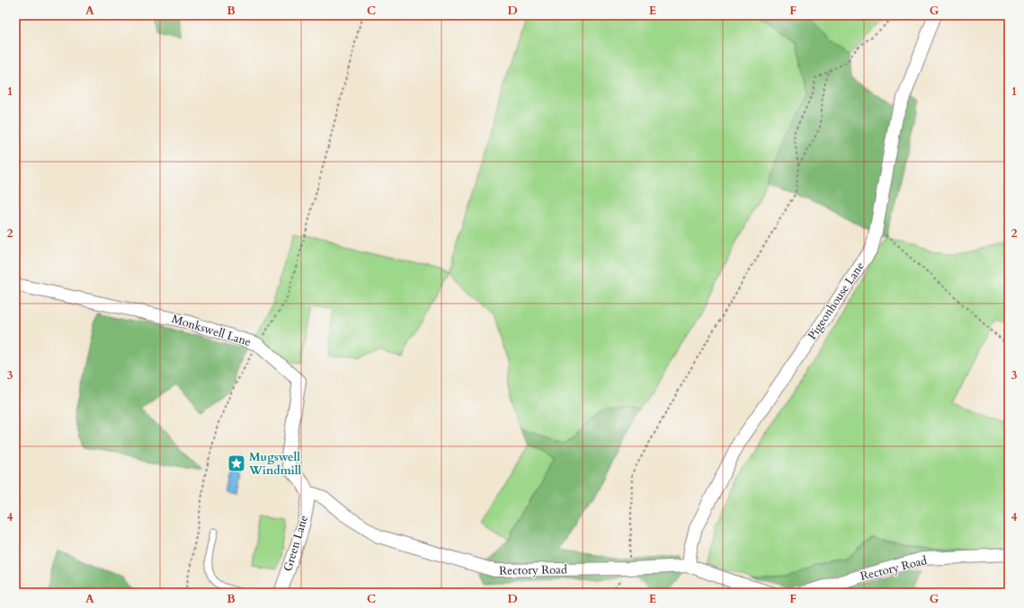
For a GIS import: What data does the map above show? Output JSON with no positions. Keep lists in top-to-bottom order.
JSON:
{
  "streets": {
    "street": [
      "Pigeonhouse Lane",
      "Monkswell Lane",
      "Green Lane",
      "Rectory Road"
    ]
  },
  "crossings": [
    ["Pigeonhouse Lane", "Rectory Road"],
    ["Monkswell Lane", "Green Lane"],
    ["Monkswell Lane", "Rectory Road"],
    ["Green Lane", "Rectory Road"]
  ],
  "places": {
    "place": ["Mugswell Windmill"]
  },
  "grid": {
    "columns": [
      "A",
      "B",
      "C",
      "D",
      "E",
      "F",
      "G"
    ],
    "rows": [
      "1",
      "2",
      "3",
      "4"
    ]
  }
}
